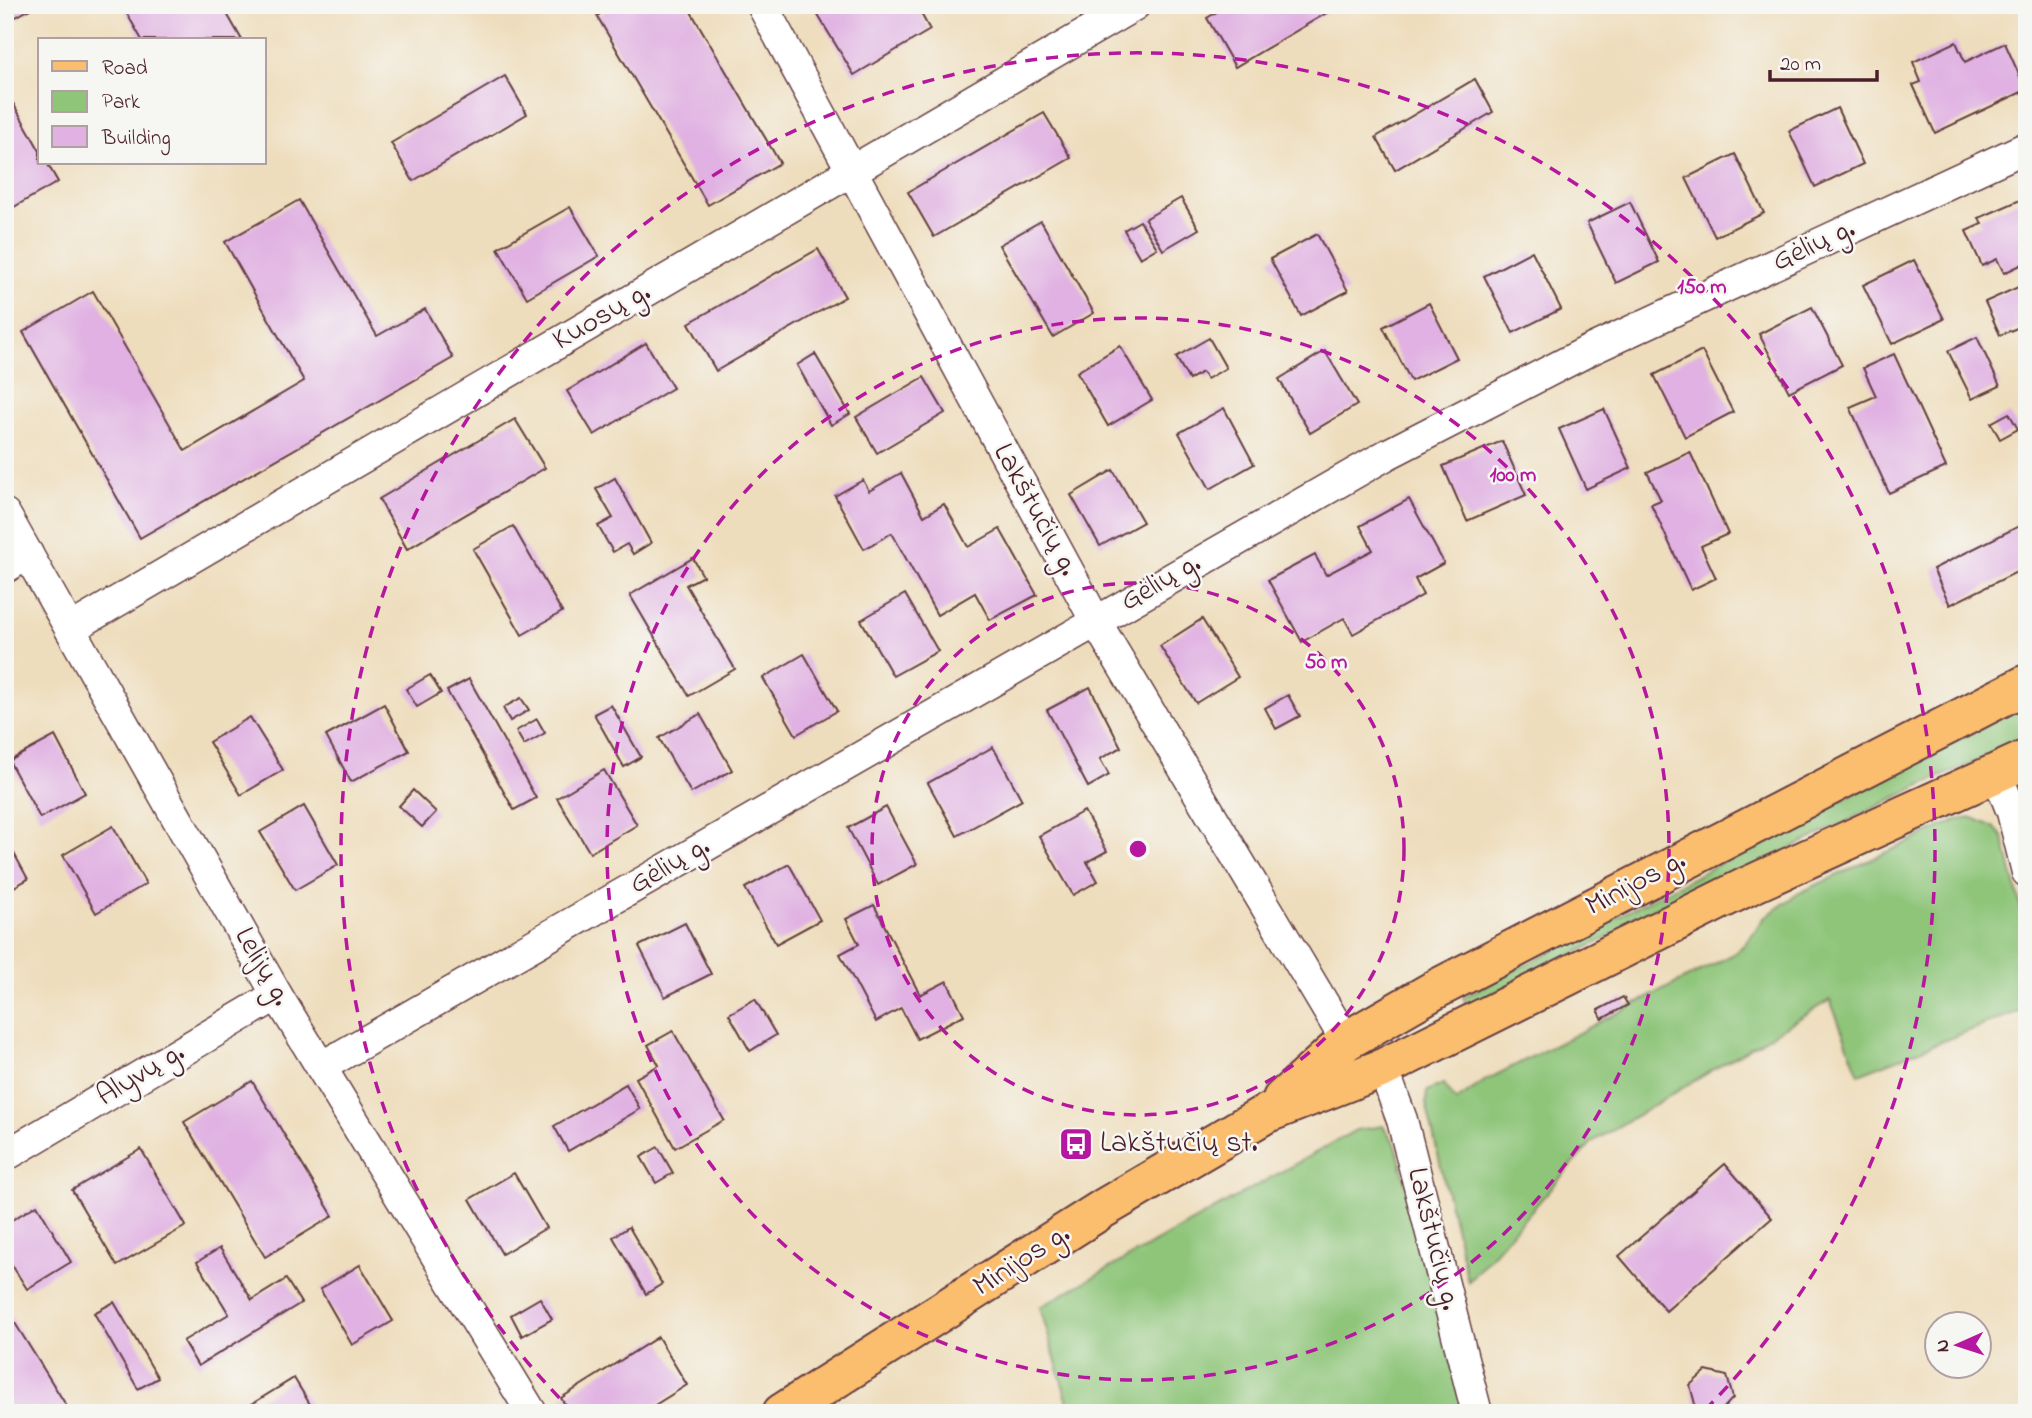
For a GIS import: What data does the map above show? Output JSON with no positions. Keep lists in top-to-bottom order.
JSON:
{
  "streets": {
    "main road": ["Minijos g."],
    "street": [
      "Gėlių g.",
      "Kuosų g.",
      "Lakštučių g.",
      "Lelijų g.",
      "Alyvų g."
    ]
  },
  "crossings": [
    ["Gėlių g.", "Lakštučių g."],
    ["Gėlių g.", "Lelijų g."],
    ["Kuosų g.", "Lakštučių g."],
    ["Kuosų g.", "Lelijų g."],
    ["Lakštučių g.", "Minijos g."],
    ["Lelijų g.", "Alyvų g."]
  ],
  "places": {
    "bus stop": ["Lakštučių st."]
  },
  "legend": ["Road", "Park", "Building"],
  "scale_bar": "20 m",
  "north": "left",
  "rings": ["150 m", "100 m", "50 m"]
}
